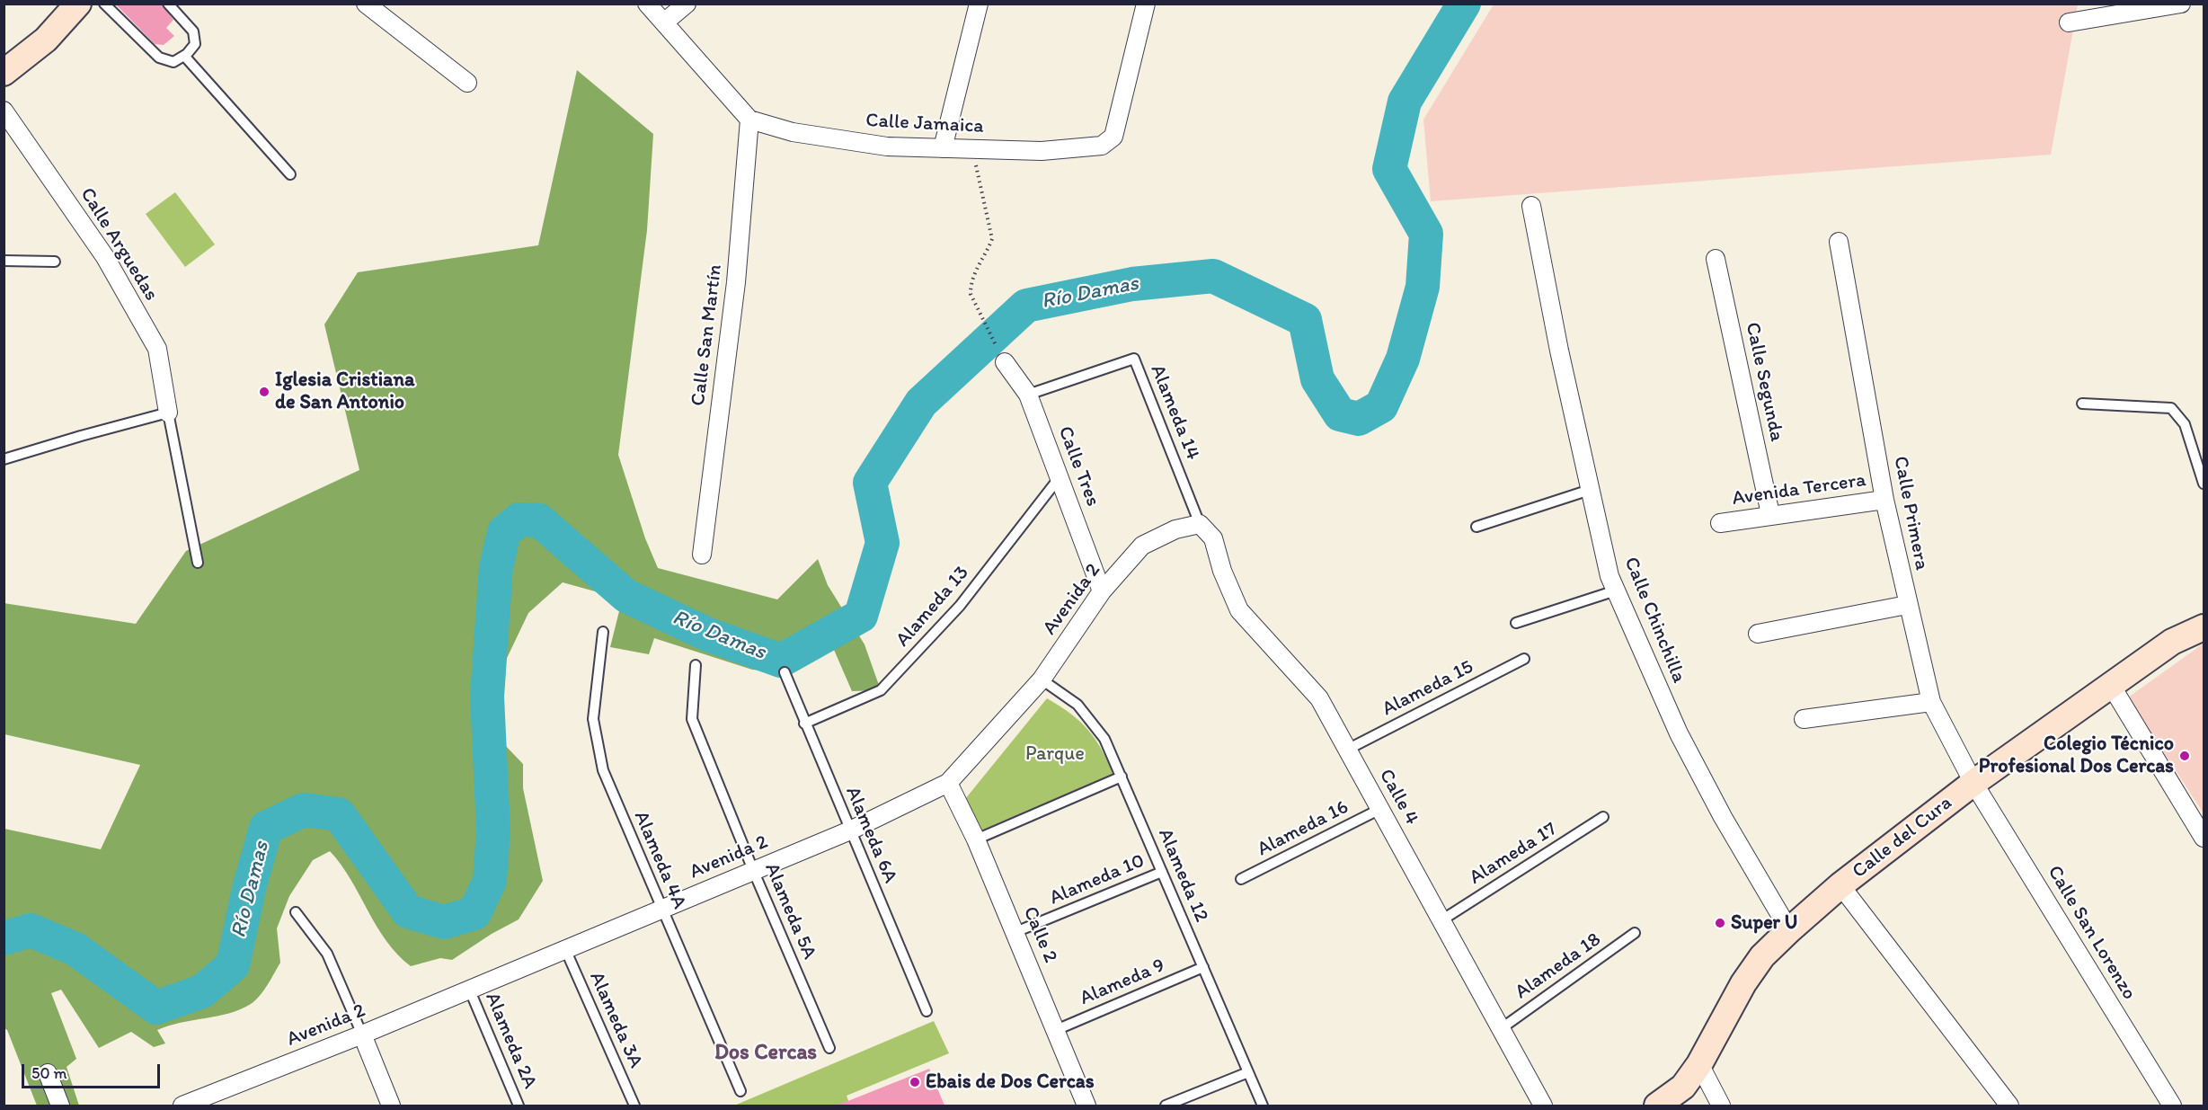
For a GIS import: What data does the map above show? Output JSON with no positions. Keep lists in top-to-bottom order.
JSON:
{
  "streets": {
    "street": [
      "Calle Jamaica",
      "Calle Arguedas",
      "Calle San Martín",
      "Calle Segunda",
      "Calle Tres",
      "Avenida Tercera",
      "Calle Primera",
      "Avenida 2",
      "Calle Chinchilla",
      "Calle 4",
      "Calle del Cura",
      "Calle San Lorenzo",
      "Calle 2"
    ],
    "lane": [
      "Alameda 14",
      "Alameda 13",
      "Alameda 15",
      "Alameda 16",
      "Alameda 6A",
      "Alameda 17",
      "Alameda 4A",
      "Alameda 12",
      "Alameda 10",
      "Alameda 5A",
      "Alameda 18",
      "Alameda 9",
      "Alameda 3A",
      "Alameda 2A"
    ]
  },
  "crossings": [
    ["Calle Jamaica", "Calle San Martín"],
    ["Calle Segunda", "Avenida Tercera"],
    ["Alameda 14", "Calle Tres"],
    ["Alameda 14", "Avenida 2"],
    ["Alameda 14", "Calle 4"],
    ["Calle Tres", "Avenida 2"],
    ["Calle Tres", "Alameda 13"],
    ["Avenida Tercera", "Calle Primera"],
    ["Calle Primera", "Calle del Cura"],
    ["Calle Primera", "Calle San Lorenzo"],
    ["Avenida 2", "Calle 4"],
    ["Avenida 2", "Alameda 6A"],
    ["Avenida 2", "Alameda 4A"],
    ["Avenida 2", "Alameda 12"],
    ["Avenida 2", "Alameda 5A"],
    ["Avenida 2", "Calle 2"],
    ["Avenida 2", "Alameda 3A"],
    ["Avenida 2", "Alameda 2A"],
    ["Alameda 13", "Alameda 6A"],
    ["Calle Chinchilla", "Calle del Cura"],
    ["Alameda 15", "Calle 4"],
    ["Calle 4", "Alameda 16"],
    ["Calle 4", "Alameda 17"],
    ["Calle 4", "Alameda 18"],
    ["Calle del Cura", "Calle San Lorenzo"],
    ["Alameda 12", "Alameda 10"],
    ["Alameda 12", "Alameda 9"],
    ["Alameda 10", "Calle 2"],
    ["Calle 2", "Alameda 9"]
  ],
  "districts": ["Dos Cercas"],
  "water": ["Río Damas"],
  "parks": ["Parque"],
  "places": [
    "Iglesia Cristiana de San Antonio",
    "Colegio Técnico Profesional Dos Cercas",
    "Super U",
    "Ebais de Dos Cercas"
  ],
  "scale_bar": "50 m"
}
